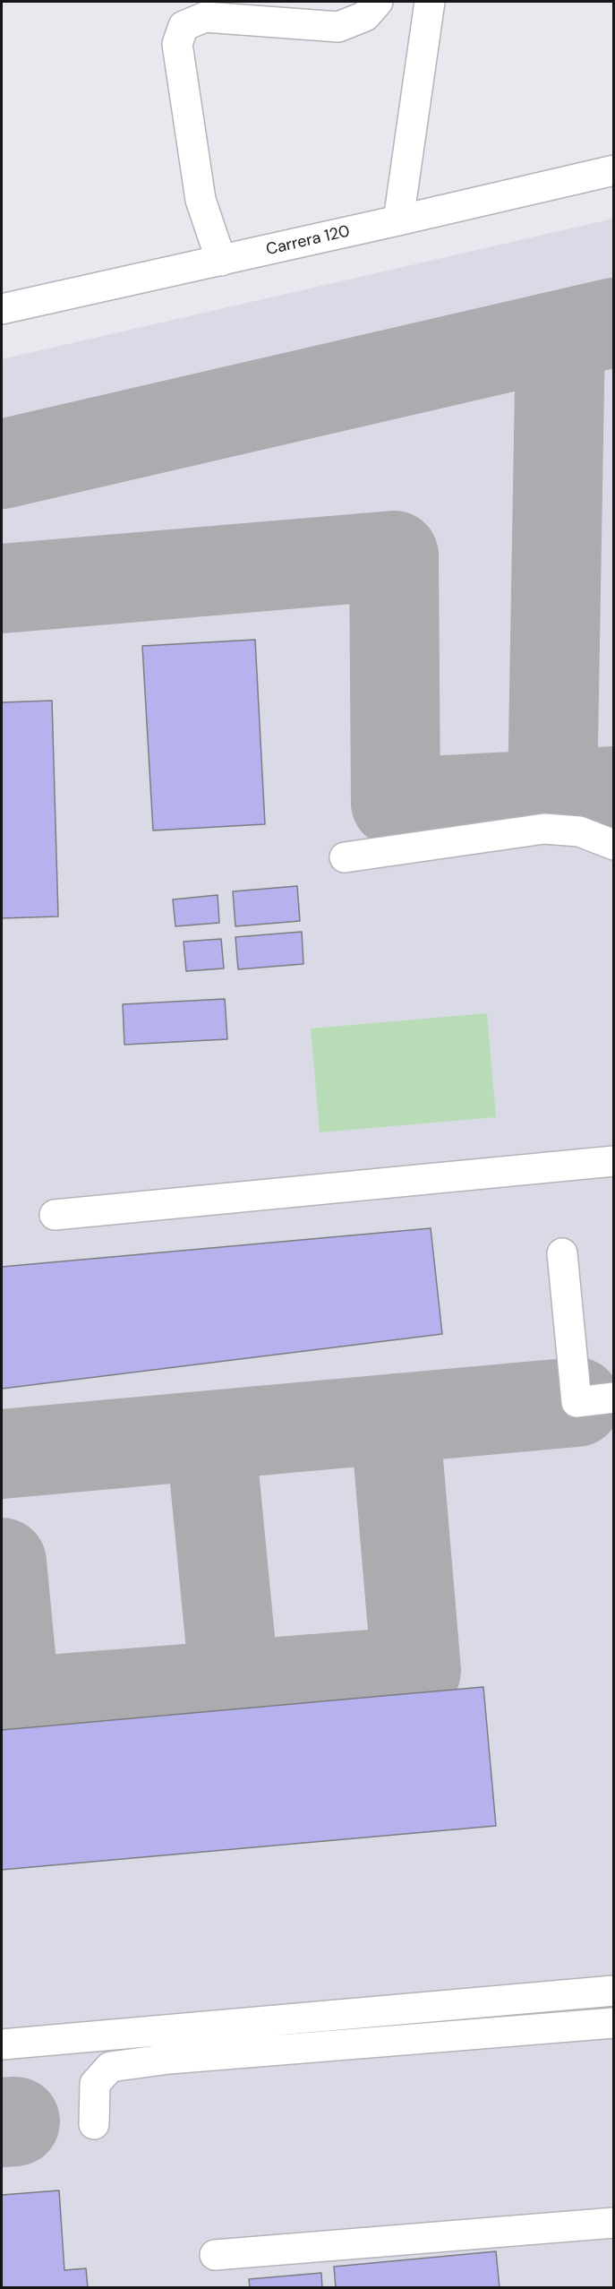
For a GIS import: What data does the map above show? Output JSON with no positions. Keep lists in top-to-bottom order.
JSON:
{
  "streets": {
    "street": ["Carrera 120"]
  }
}
